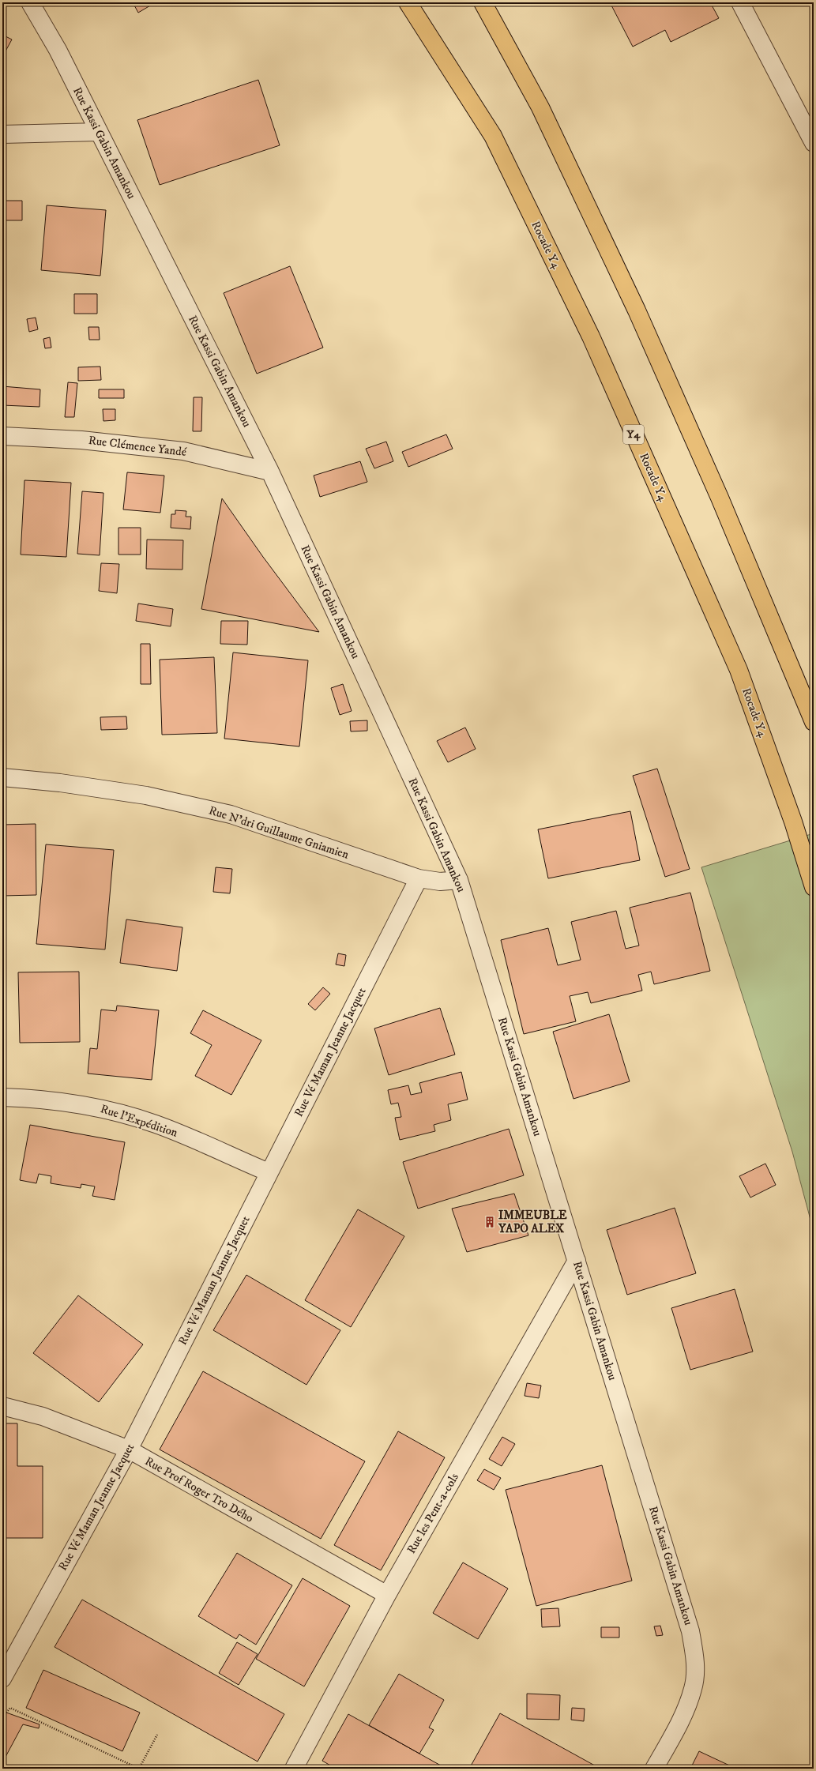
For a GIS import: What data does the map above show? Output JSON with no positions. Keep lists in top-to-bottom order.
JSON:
{
  "streets": {
    "highway": ["Rocade Y4", "Y4"],
    "street": [
      "Rue Kassi Gabin Amankou",
      "Rue Clémence Yandé",
      "Rue N'dri Guillaume Gniamien",
      "Rue Vé Maman Jeanne Jacquet",
      "Rue l'Expédition",
      "Rue Prof Roger Tro Dého",
      "Rue les Pent-a-cols"
    ]
  },
  "crossings": [
    ["Rue Kassi Gabin Amankou", "Rue Clémence Yandé"],
    ["Rue Kassi Gabin Amankou", "Rue N'dri Guillaume Gniamien"],
    ["Rue Kassi Gabin Amankou", "Rue les Pent-a-cols"],
    ["Rue N'dri Guillaume Gniamien", "Rue Vé Maman Jeanne Jacquet"],
    ["Rue Vé Maman Jeanne Jacquet", "Rue l'Expédition"],
    ["Rue Vé Maman Jeanne Jacquet", "Rue Prof Roger Tro Dého"],
    ["Rue Prof Roger Tro Dého", "Rue les Pent-a-cols"]
  ],
  "places": {
    "building": ["IMMEUBLE YAPO ALEX"]
  }
}
